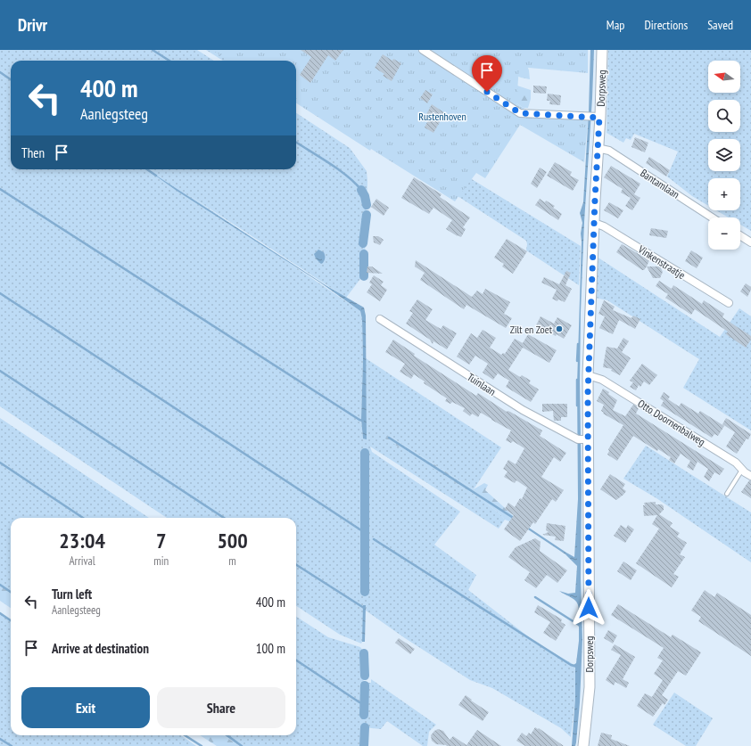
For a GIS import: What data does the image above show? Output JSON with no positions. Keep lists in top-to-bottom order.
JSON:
{
  "streets": {
    "street": [
      "Dorpsweg",
      "Bantamlaan",
      "Vinkenstraatje",
      "Tuinlaan",
      "Otto Doornenbalweg"
    ]
  },
  "crossings": [
    ["Dorpsweg", "Bantamlaan"],
    ["Dorpsweg", "Vinkenstraatje"],
    ["Dorpsweg", "Tuinlaan"],
    ["Dorpsweg", "Otto Doornenbalweg"]
  ],
  "parks": ["Rustenhoven"],
  "places": ["Zilt en Zoet"],
  "north": "left",
  "page": {
    "header": "Drivr",
    "nav": ["Map", "Directions", "Saved"],
    "map_buttons": ["+", "−"],
    "turn": ["400 m", "Aanlegsteeg"],
    "then": "Then",
    "eta": [
      "23:04",
      "Arrival",
      "7",
      "min",
      "500",
      "m"
    ],
    "list": [
      {
        "name": "Turn left",
        "note": "Aanlegsteeg",
        "value": "400 m"
      },
      {
        "name": "Arrive at destination",
        "value": "100 m"
      }
    ],
    "buttons": ["Exit", "Share"]
  }
}
